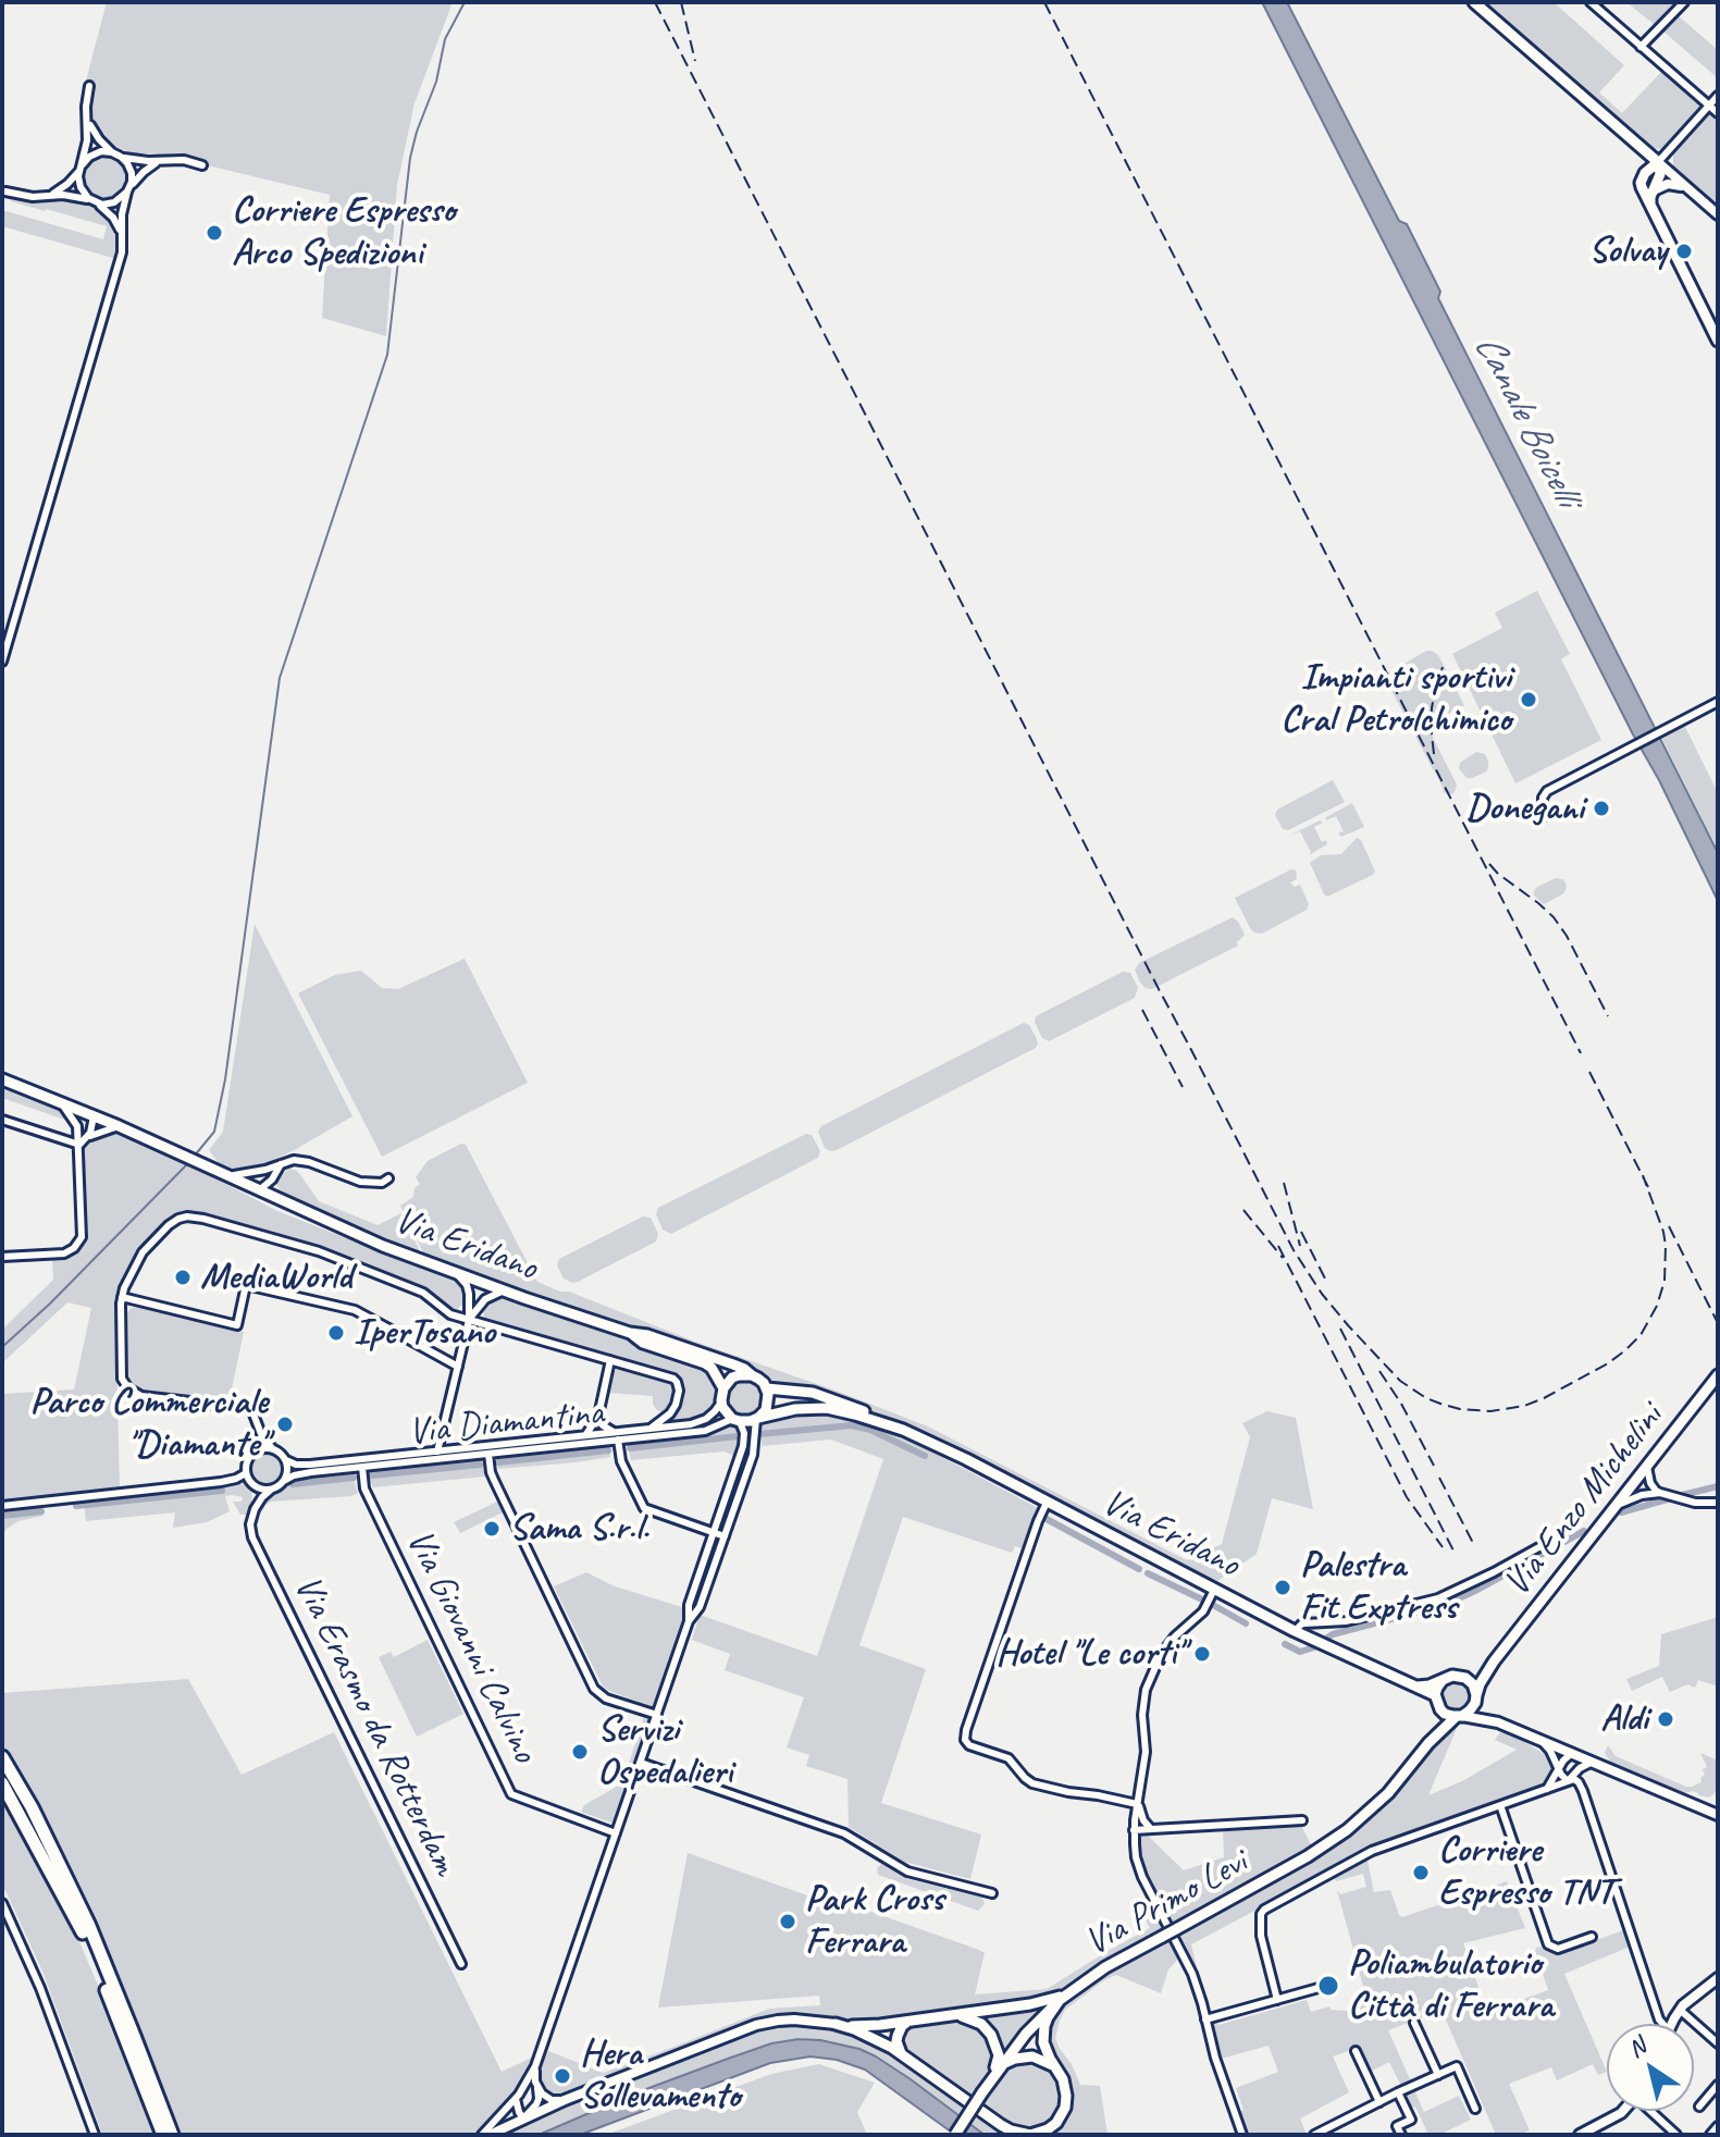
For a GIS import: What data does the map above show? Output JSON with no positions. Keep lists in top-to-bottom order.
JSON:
{
  "streets": {
    "main road": ["Via Eridano", "Via Enzo Michelini", "Via Primo Levi"],
    "street": ["Via Diamantina", "Via Giovanni Calvino", "Via Erasmo da Rotterdam"]
  },
  "crossings": [
    ["Via Eridano", "Via Diamantina"],
    ["Via Eridano", "Via Enzo Michelini"],
    ["Via Eridano", "Via Primo Levi"],
    ["Via Diamantina", "Via Giovanni Calvino"],
    ["Via Diamantina", "Via Erasmo da Rotterdam"],
    ["Via Enzo Michelini", "Via Primo Levi"]
  ],
  "water": ["Canale Boicelli"],
  "places": [
    "Corriere Espresso Arco Spedizioni",
    "Solvay",
    "Impianti sportivi Cral Petrolchimico",
    "Donegani",
    "MediaWorld",
    "IperTosano",
    "Parco Commerciale \"Diamante\"",
    "Sama S.r.l.",
    "Palestra Fit Exptress",
    "Hotel \"Le corti\"",
    "Aldi",
    "Servizi Ospedalieri",
    "Corriere Espresso TNT",
    "Park Cross Ferrara",
    "Poliambulatorio Città di Ferrara",
    "Hera Sollevamento"
  ],
  "north": "top left"
}
